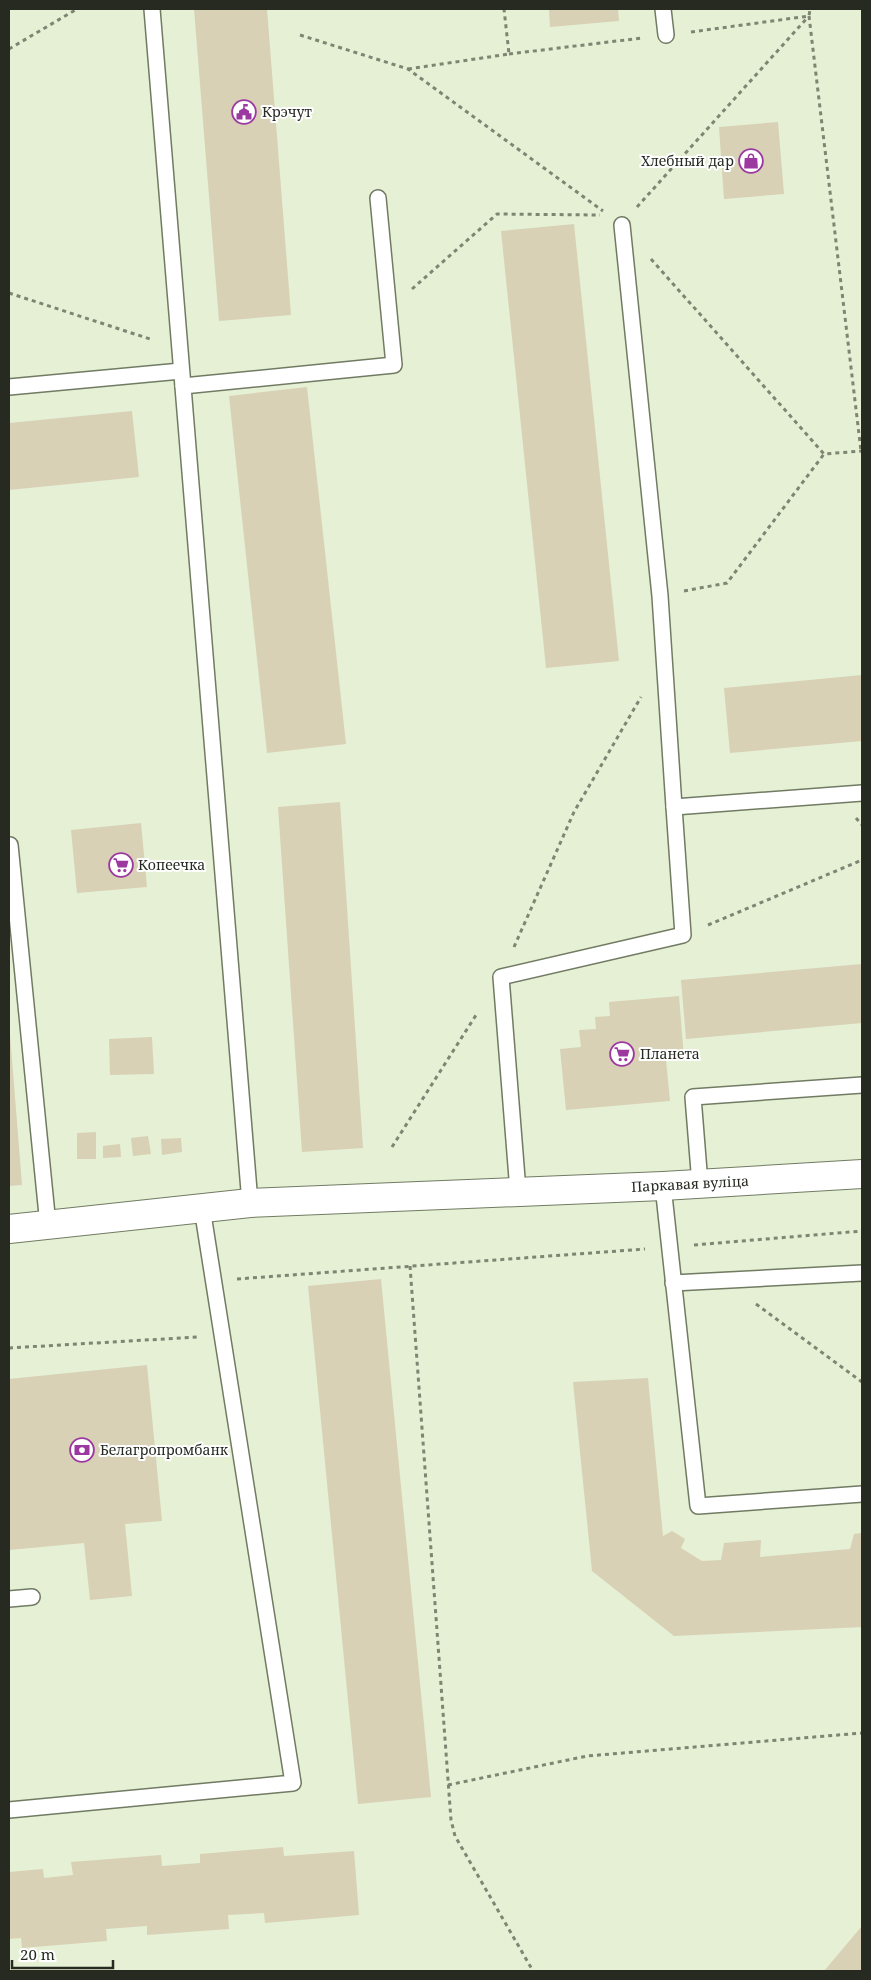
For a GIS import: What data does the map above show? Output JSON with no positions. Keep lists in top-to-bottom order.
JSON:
{
  "streets": {
    "street": ["Паркавая вуліца"]
  },
  "places": {
    "public building": ["Крэчут"],
    "shop": ["Хлебный дар"],
    "supermarket": ["Копеечка", "Планета"],
    "bank": ["Белагропромбанк"]
  },
  "scale_bar": "20 m"
}
